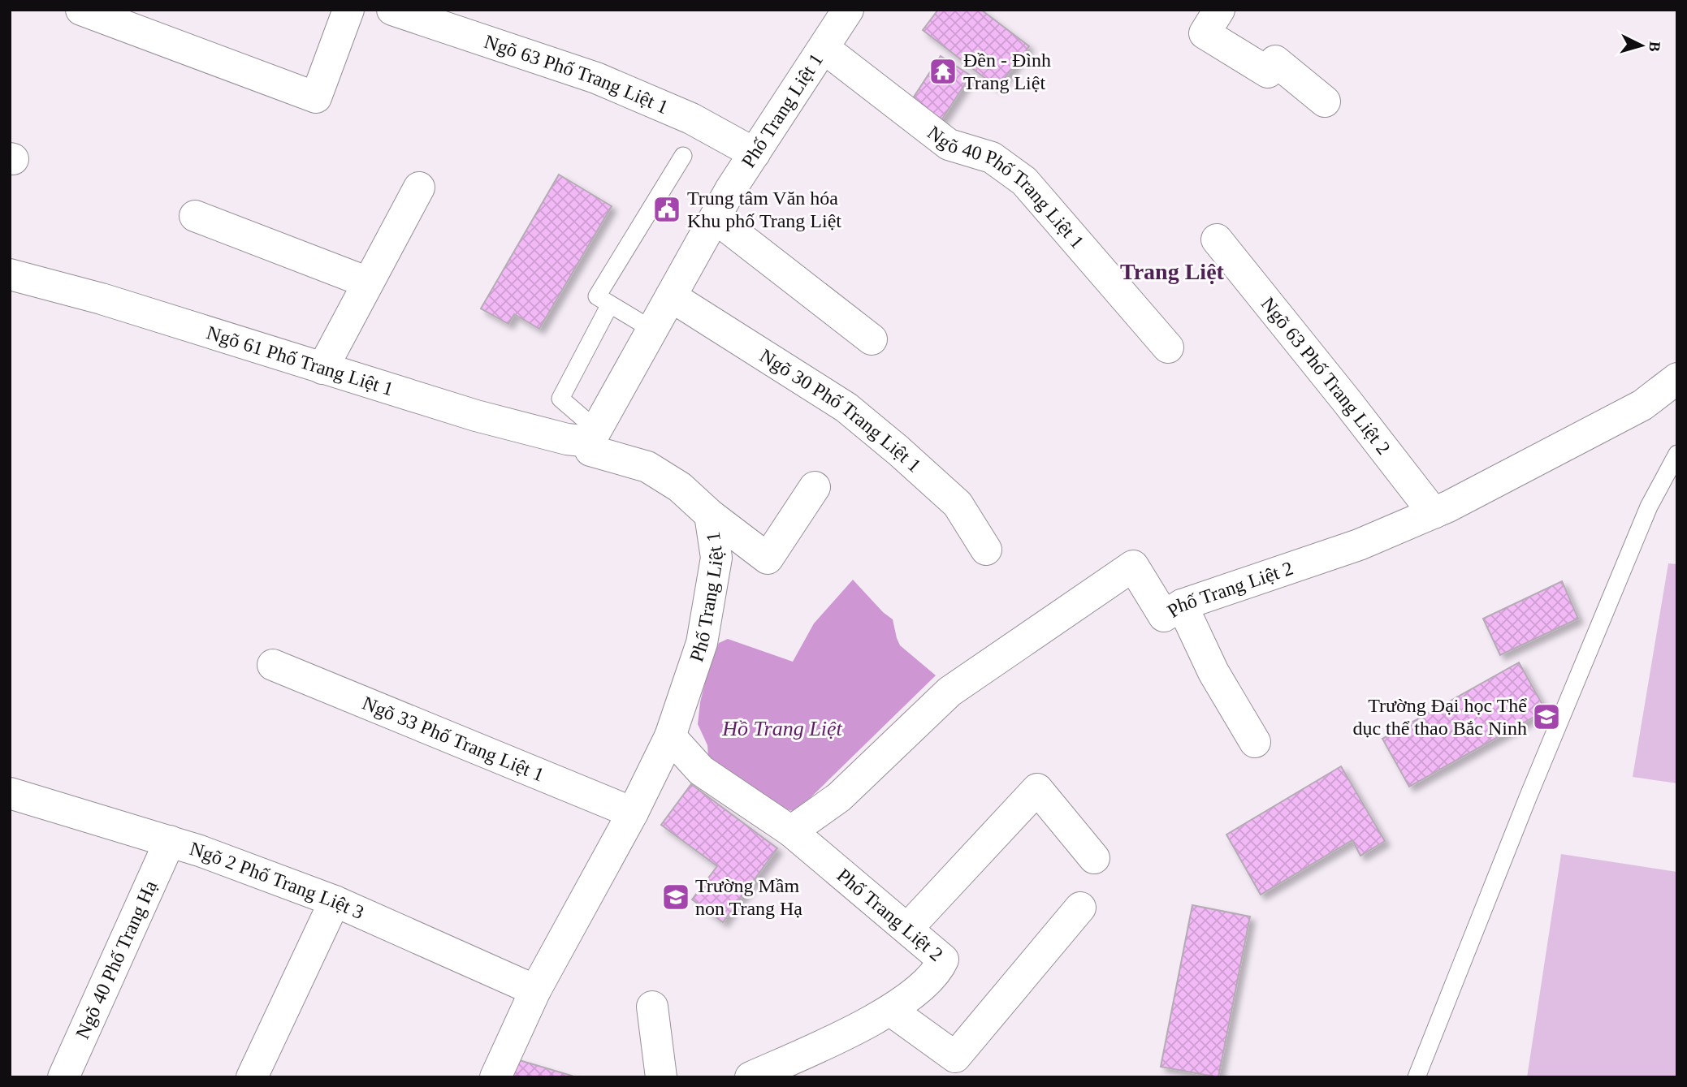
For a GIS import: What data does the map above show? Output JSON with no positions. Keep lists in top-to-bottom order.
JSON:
{
  "streets": {
    "street": [
      "Ngõ 63 Phố Trang Liệt 1",
      "Phố Trang Liệt 1",
      "Ngõ 40 Phố Trang Liệt 1",
      "Ngõ 61 Phố Trang Liệt 1",
      "Ngõ 63 Phố Trang Liệt 2",
      "Ngõ 30 Phố Trang Liệt 1",
      "Phố Trang Liệt 2",
      "Ngõ 33 Phố Trang Liệt 1",
      "Ngõ 2 Phố Trang Liệt 3",
      "Ngõ 40 Phố Trang Hạ"
    ]
  },
  "crossings": [
    ["Ngõ 63 Phố Trang Liệt 1", "Phố Trang Liệt 1"],
    ["Phố Trang Liệt 1", "Ngõ 40 Phố Trang Liệt 1"],
    ["Phố Trang Liệt 1", "Ngõ 61 Phố Trang Liệt 1"],
    ["Phố Trang Liệt 1", "Ngõ 30 Phố Trang Liệt 1"],
    ["Phố Trang Liệt 1", "Phố Trang Liệt 2"],
    ["Phố Trang Liệt 1", "Ngõ 33 Phố Trang Liệt 1"],
    ["Phố Trang Liệt 1", "Ngõ 2 Phố Trang Liệt 3"],
    ["Ngõ 63 Phố Trang Liệt 2", "Phố Trang Liệt 2"],
    ["Ngõ 2 Phố Trang Liệt 3", "Ngõ 40 Phố Trang Hạ"]
  ],
  "districts": ["Trang Liệt"],
  "water": ["Hồ Trang Liệt"],
  "places": {
    "temple": ["Đền - Đình Trang Liệt"],
    "public building": ["Trung tâm Văn hóa Khu phố Trang Liệt"],
    "school or university": ["Trường Đại học Thể dục thể thao Bắc Ninh", "Trường Mầm non Trang Hạ"]
  },
  "north": "right"
}
